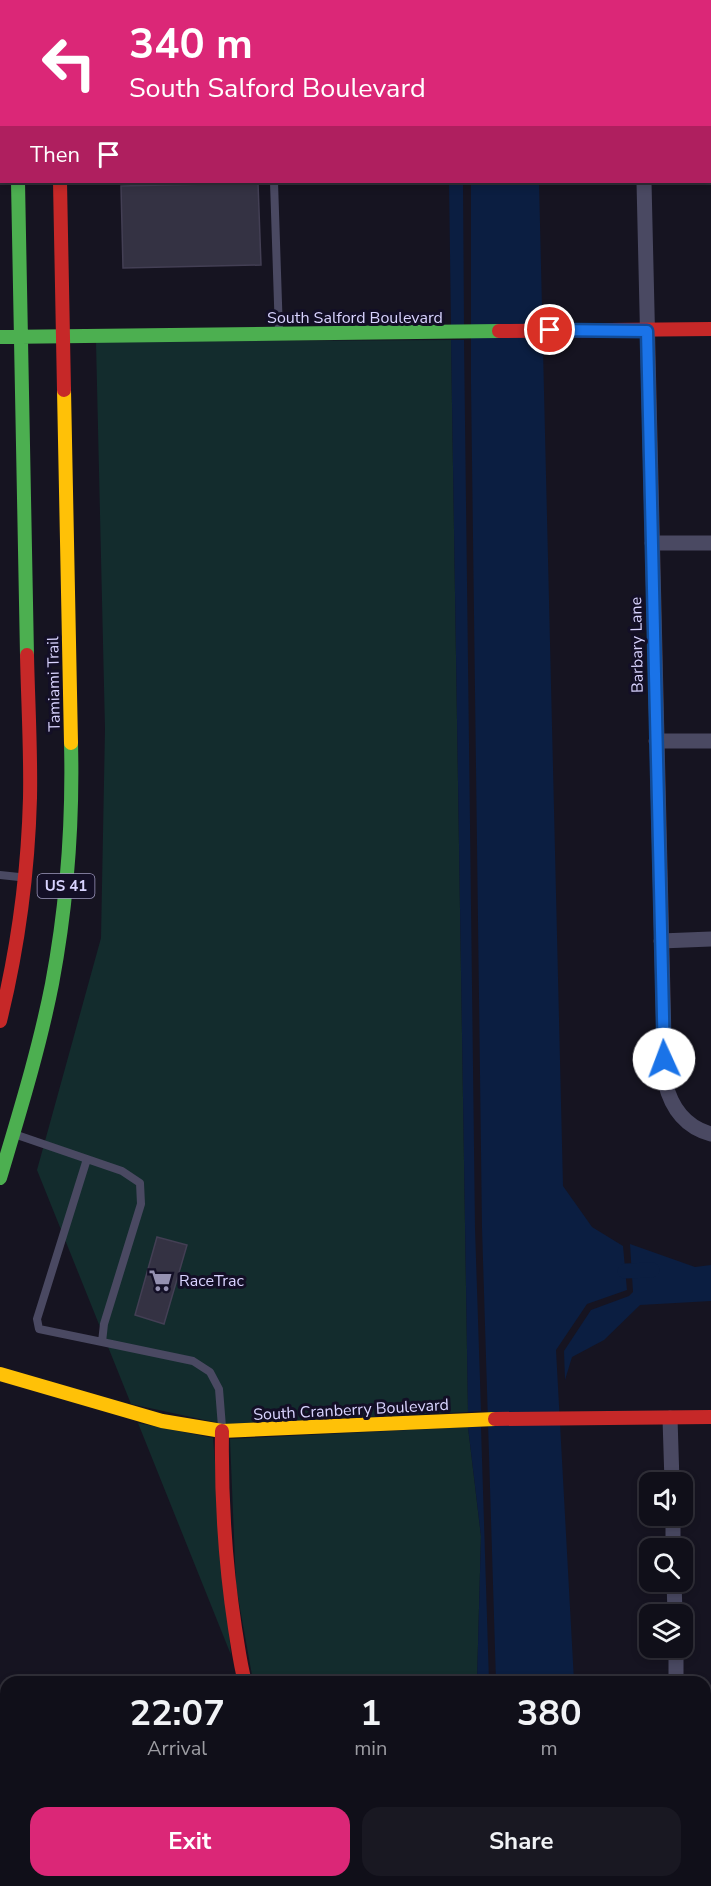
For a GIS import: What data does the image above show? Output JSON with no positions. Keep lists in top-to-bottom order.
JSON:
{
  "streets": {
    "main road": [
      "South Salford Boulevard",
      "Tamiami Trail",
      "US 41",
      "South Cranberry Boulevard"
    ],
    "street": ["Barbary Lane"]
  },
  "crossings": [
    ["South Salford Boulevard", "Barbary Lane"],
    ["South Salford Boulevard", "Tamiami Trail"]
  ],
  "places": {
    "supermarket": ["RaceTrac"]
  },
  "page": {
    "turn": ["340 m", "South Salford Boulevard"],
    "then": "Then",
    "eta": [
      "22:07",
      "Arrival",
      "1",
      "min",
      "380",
      "m"
    ],
    "buttons": ["Exit", "Share"]
  }
}
